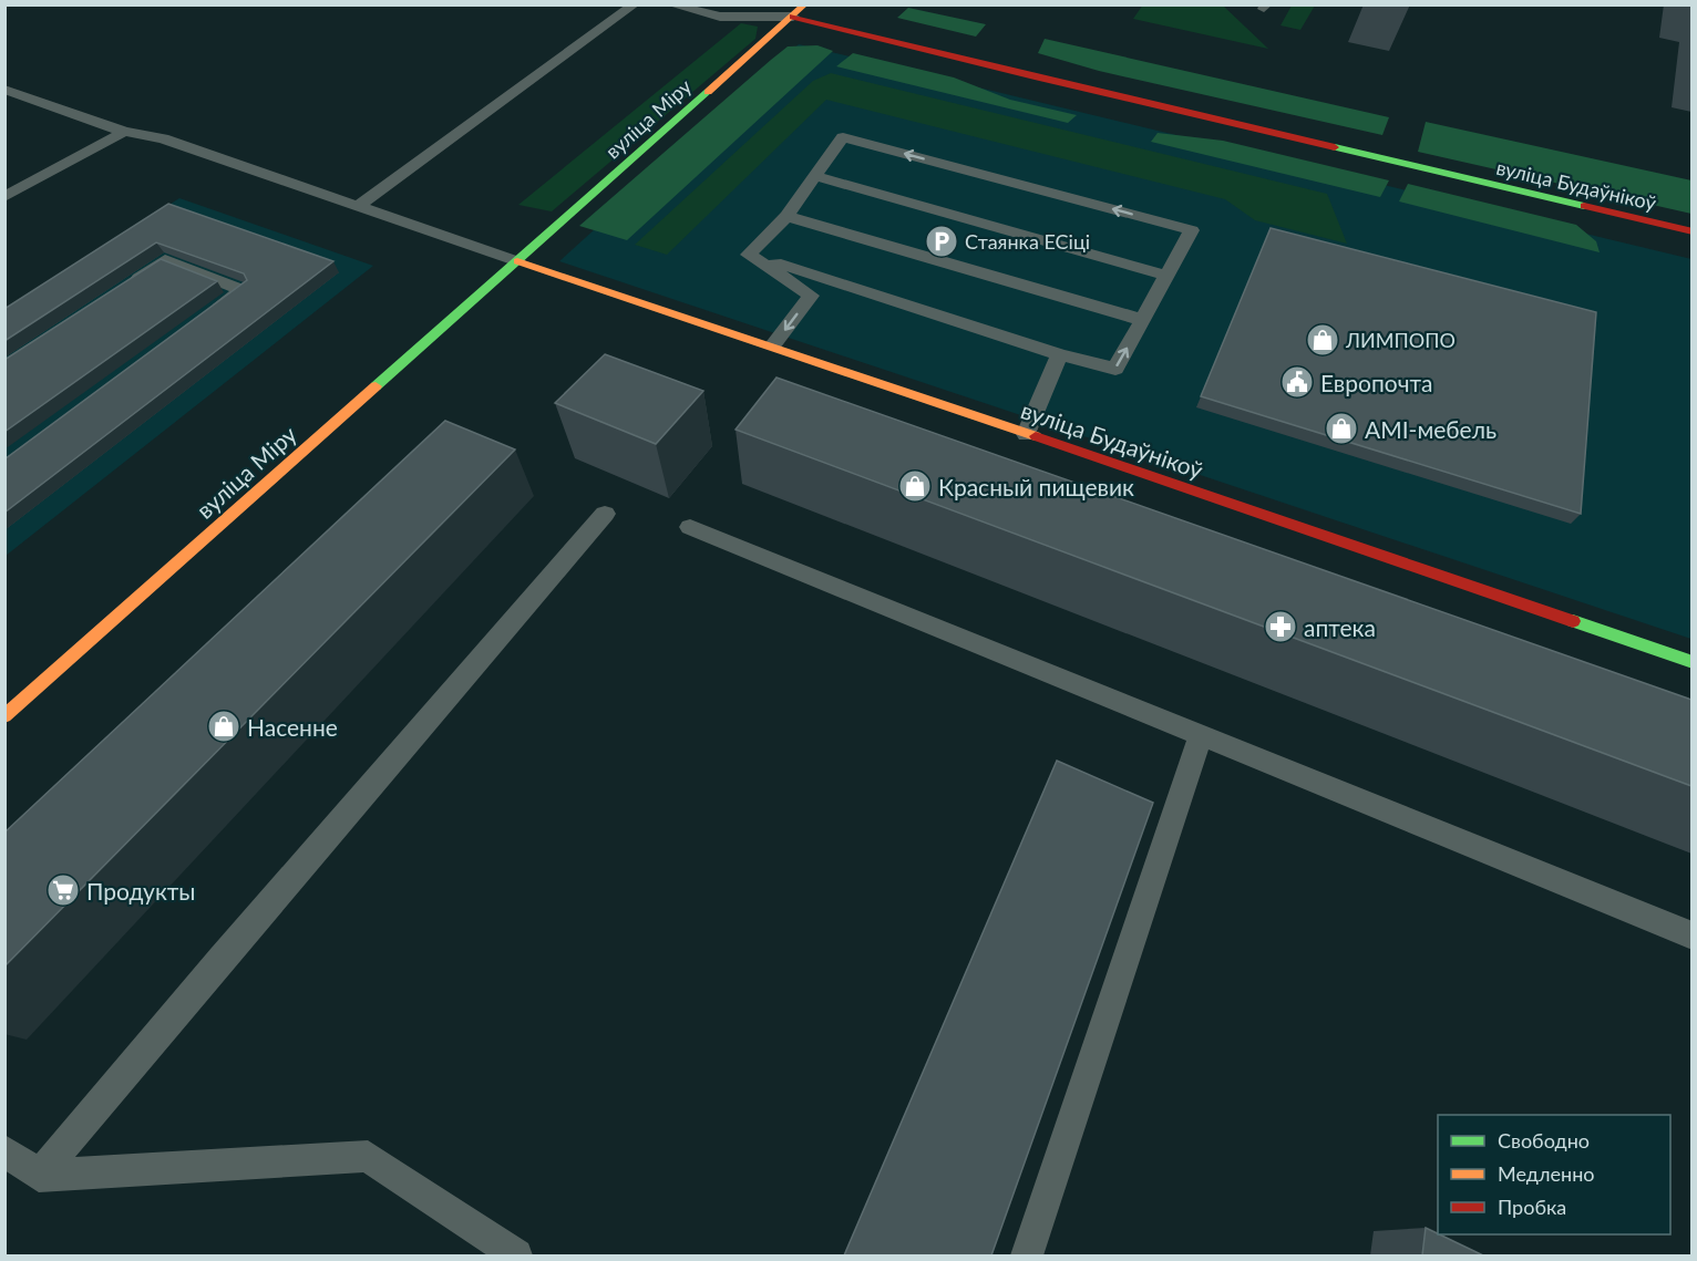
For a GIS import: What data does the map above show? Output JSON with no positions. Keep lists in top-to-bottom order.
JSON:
{
  "streets": {
    "main road": ["вуліца Міру", "вуліца Будаўнікоў"]
  },
  "crossings": [
    ["вуліца Міру", "вуліца Будаўнікоў"]
  ],
  "places": {
    "parking": ["Стаянка ЕСіці"],
    "shop": [
      "ЛИМПОПО",
      "AMI-мебель",
      "Красный пищевик",
      "Насенне"
    ],
    "public building": ["Европочта"],
    "pharmacy": ["аптека"],
    "supermarket": ["Продукты"]
  },
  "legend": ["Свободно", "Медленно", "Пробка"]
}
